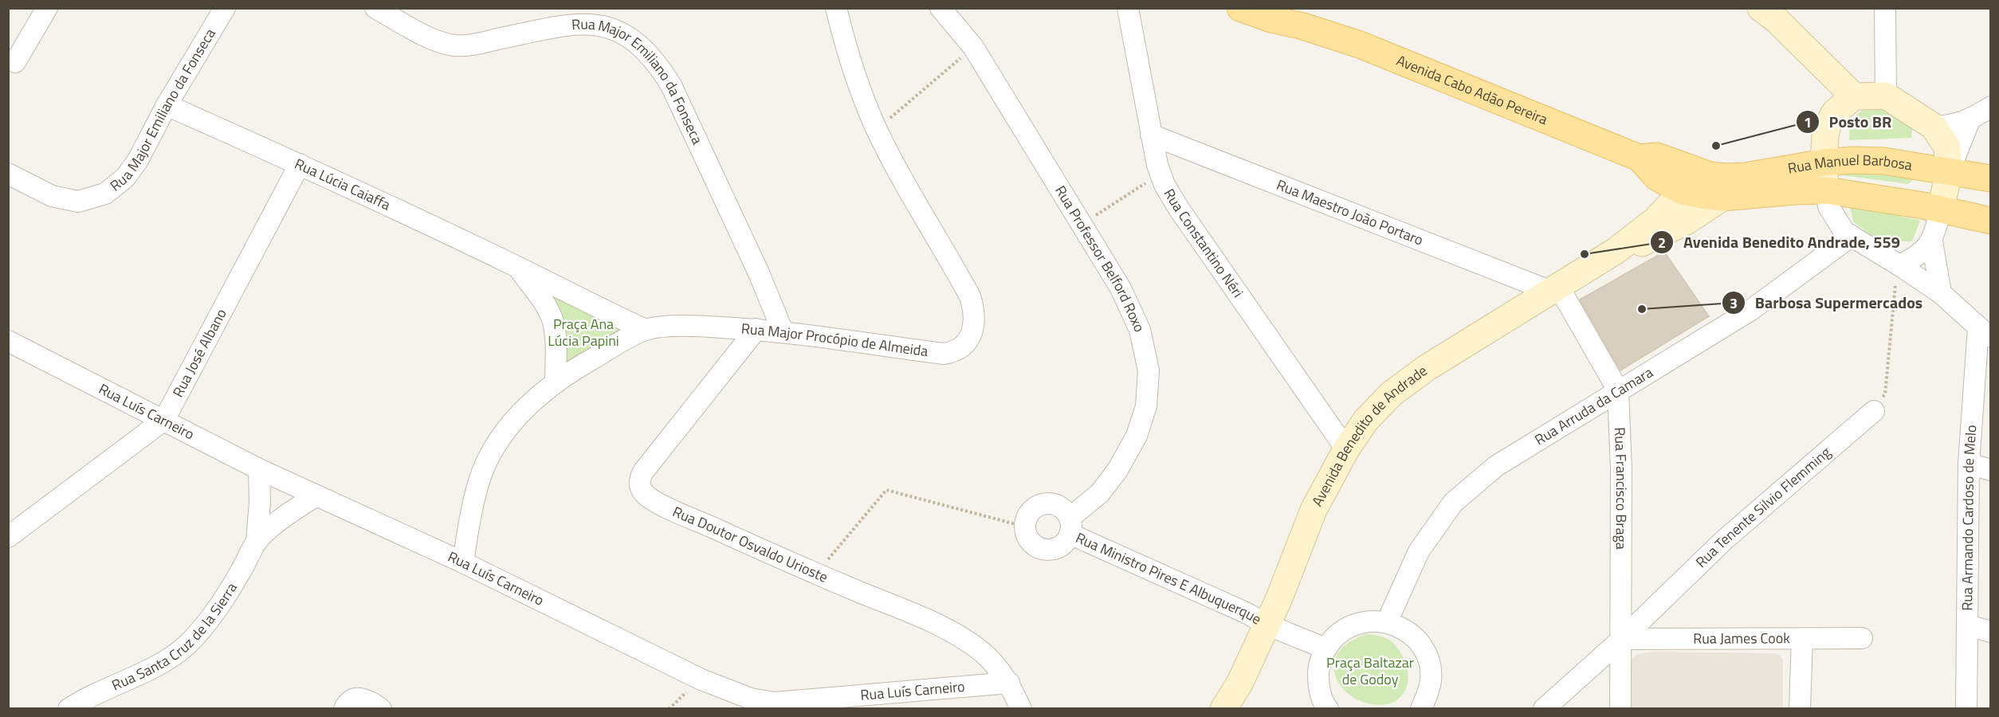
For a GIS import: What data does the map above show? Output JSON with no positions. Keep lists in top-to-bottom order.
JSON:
{
  "streets": {
    "main road": ["Avenida Cabo Adão Pereira", "Rua Manuel Barbosa", "Avenida Benedito de Andrade"],
    "street": [
      "Rua Major Emiliano da Fonseca",
      "Rua Lúcia Caiaffa",
      "Rua Maestro João Portaro",
      "Rua Constantino Néri",
      "Rua Professor Belford Roxo",
      "Rua Major Procópio de Almeida",
      "Rua José Albano",
      "Rua Arruda da Camara",
      "Rua Luís Carneiro",
      "Rua Francisco Braga",
      "Rua Tenente Silvio Flemming",
      "Rua Armando Cardoso de Melo",
      "Rua Doutor Osvaldo Urioste",
      "Rua Ministro Pires E Albuquerque",
      "Rua Santa Cruz de la Sierra",
      "Rua James Cook"
    ]
  },
  "crossings": [
    ["Rua Major Emiliano da Fonseca", "Rua Lúcia Caiaffa"],
    ["Rua Major Emiliano da Fonseca", "Rua Major Procópio de Almeida"],
    ["Avenida Cabo Adão Pereira", "Rua Manuel Barbosa"],
    ["Avenida Cabo Adão Pereira", "Avenida Benedito de Andrade"],
    ["Rua Manuel Barbosa", "Avenida Benedito de Andrade"],
    ["Rua Lúcia Caiaffa", "Rua Major Procópio de Almeida"],
    ["Rua Lúcia Caiaffa", "Rua José Albano"],
    ["Rua Maestro João Portaro", "Rua Constantino Néri"],
    ["Rua Maestro João Portaro", "Avenida Benedito de Andrade"],
    ["Rua Maestro João Portaro", "Rua Francisco Braga"],
    ["Rua Constantino Néri", "Avenida Benedito de Andrade"],
    ["Rua Professor Belford Roxo", "Rua Ministro Pires E Albuquerque"],
    ["Rua Major Procópio de Almeida", "Rua Luís Carneiro"],
    ["Rua Major Procópio de Almeida", "Rua Doutor Osvaldo Urioste"],
    ["Rua José Albano", "Rua Luís Carneiro"],
    ["Rua Arruda da Camara", "Rua Francisco Braga"],
    ["Rua Luís Carneiro", "Rua Doutor Osvaldo Urioste"],
    ["Rua Luís Carneiro", "Rua Santa Cruz de la Sierra"],
    ["Avenida Benedito de Andrade", "Rua Francisco Braga"],
    ["Avenida Benedito de Andrade", "Rua Ministro Pires E Albuquerque"],
    ["Rua Francisco Braga", "Rua Tenente Silvio Flemming"],
    ["Rua Francisco Braga", "Rua James Cook"],
    ["Rua Tenente Silvio Flemming", "Rua James Cook"]
  ],
  "parks": ["Praça Ana Lúcia Papini", "Praça Baltazar de Godoy"],
  "places": ["Posto BR", "Avenida Benedito Andrade, 559", "Barbosa Supermercados"]
}
